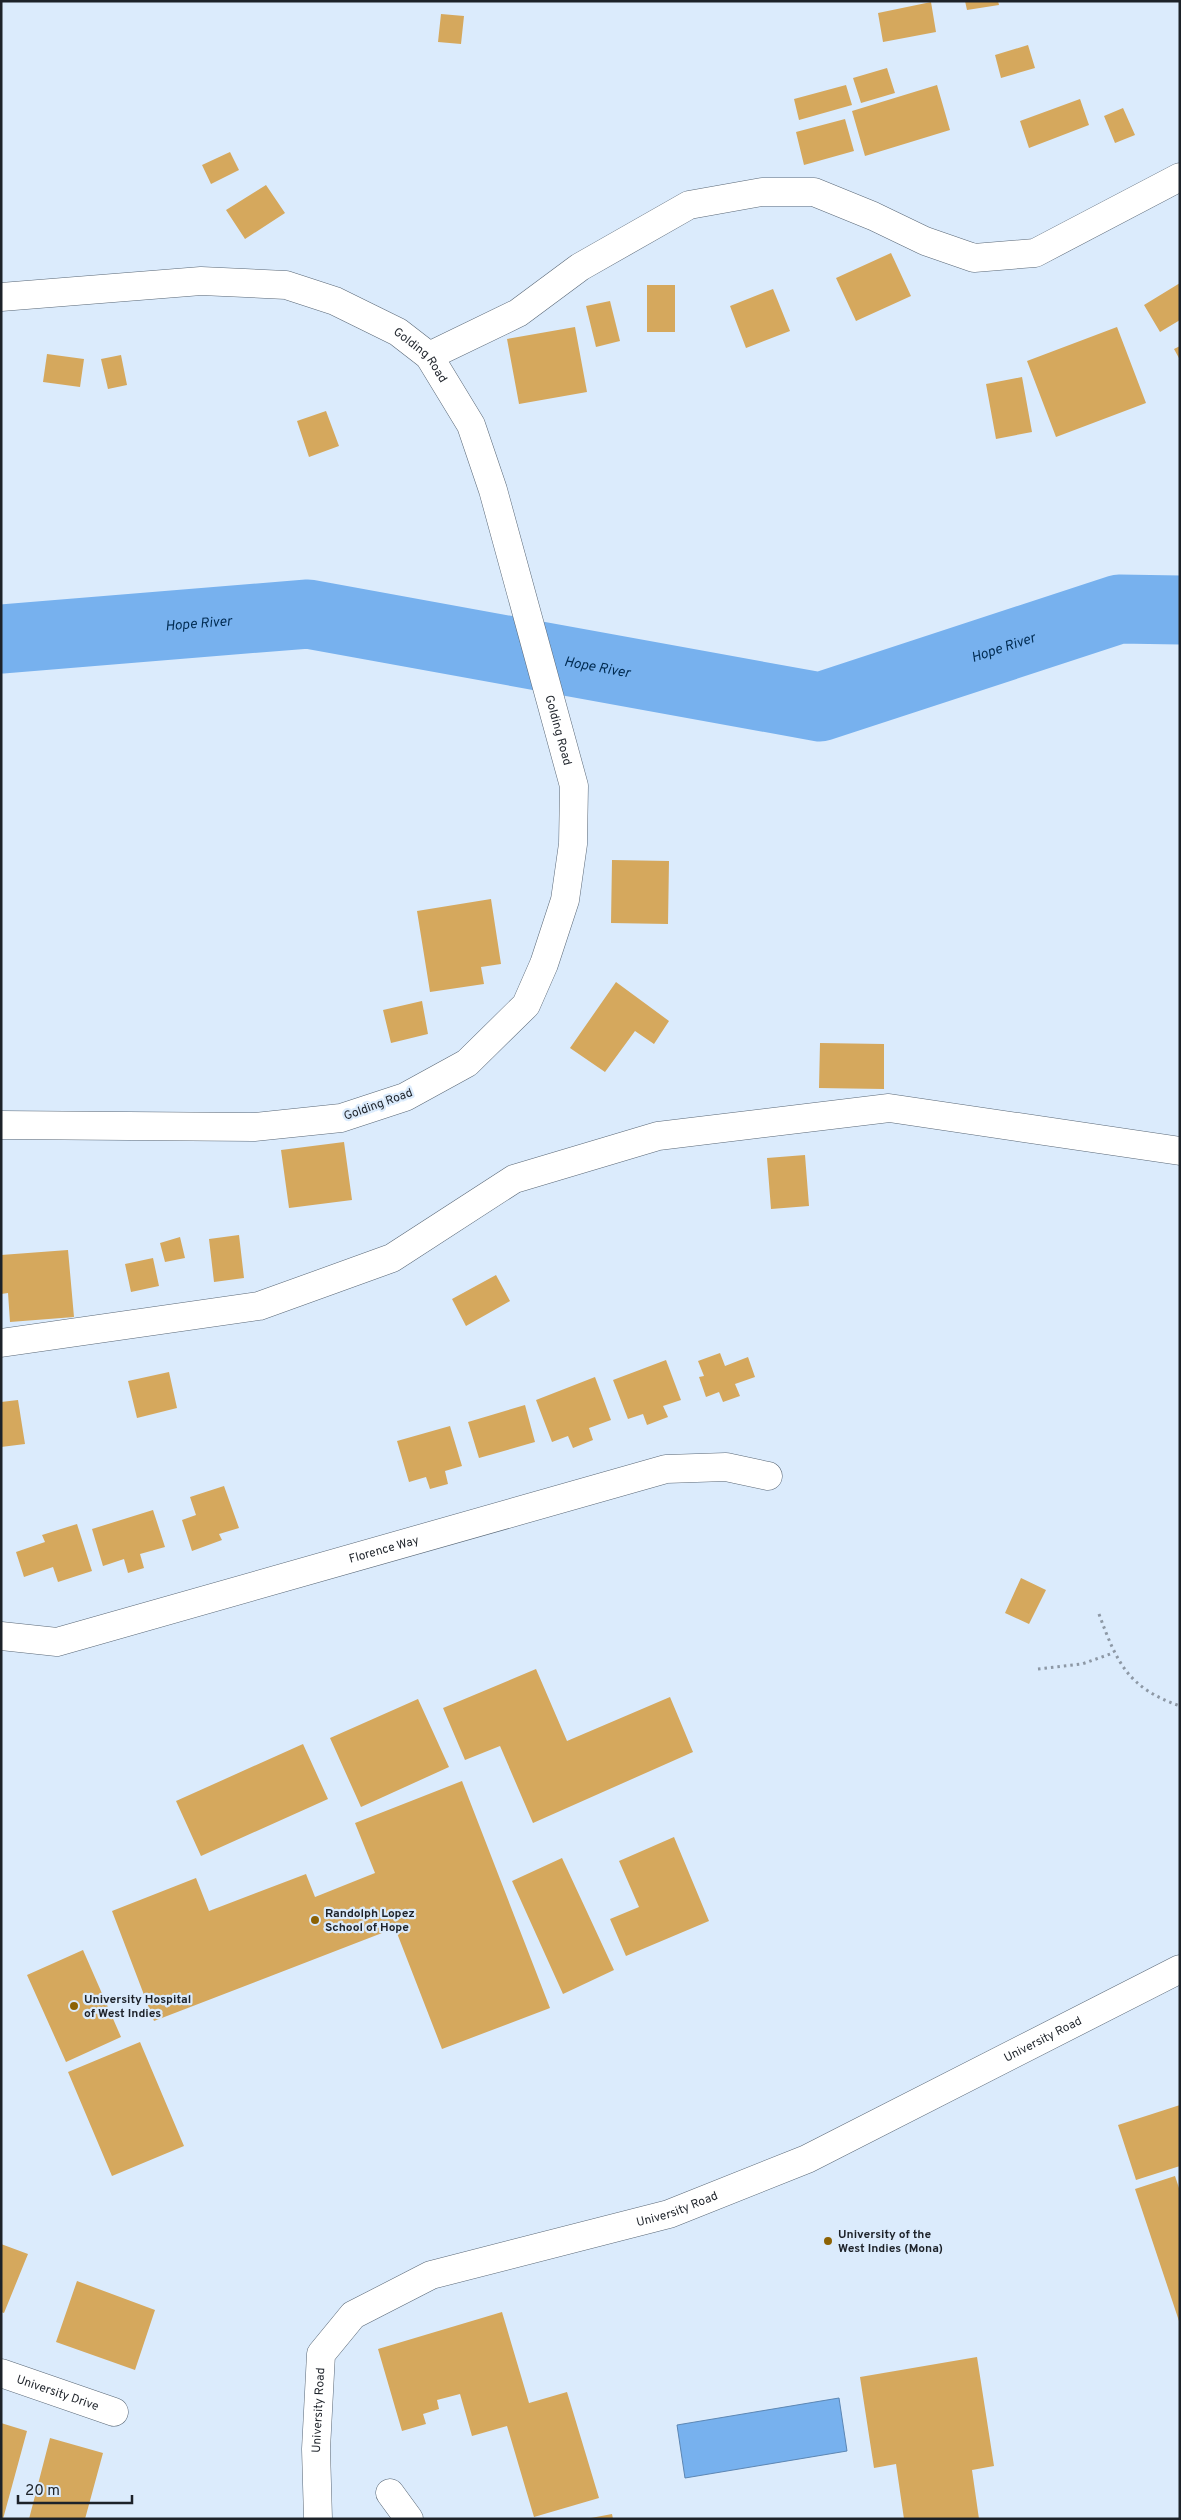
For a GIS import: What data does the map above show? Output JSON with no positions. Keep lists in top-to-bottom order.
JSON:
{
  "streets": {
    "street": [
      "Golding Road",
      "Florence Way",
      "University Road",
      "University Drive"
    ]
  },
  "water": ["Hope River"],
  "places": ["Randolph Lopez School of Hope", "University Hospital of West Indies", "University of the West Indies (Mona)"],
  "scale_bar": "20 m"
}
